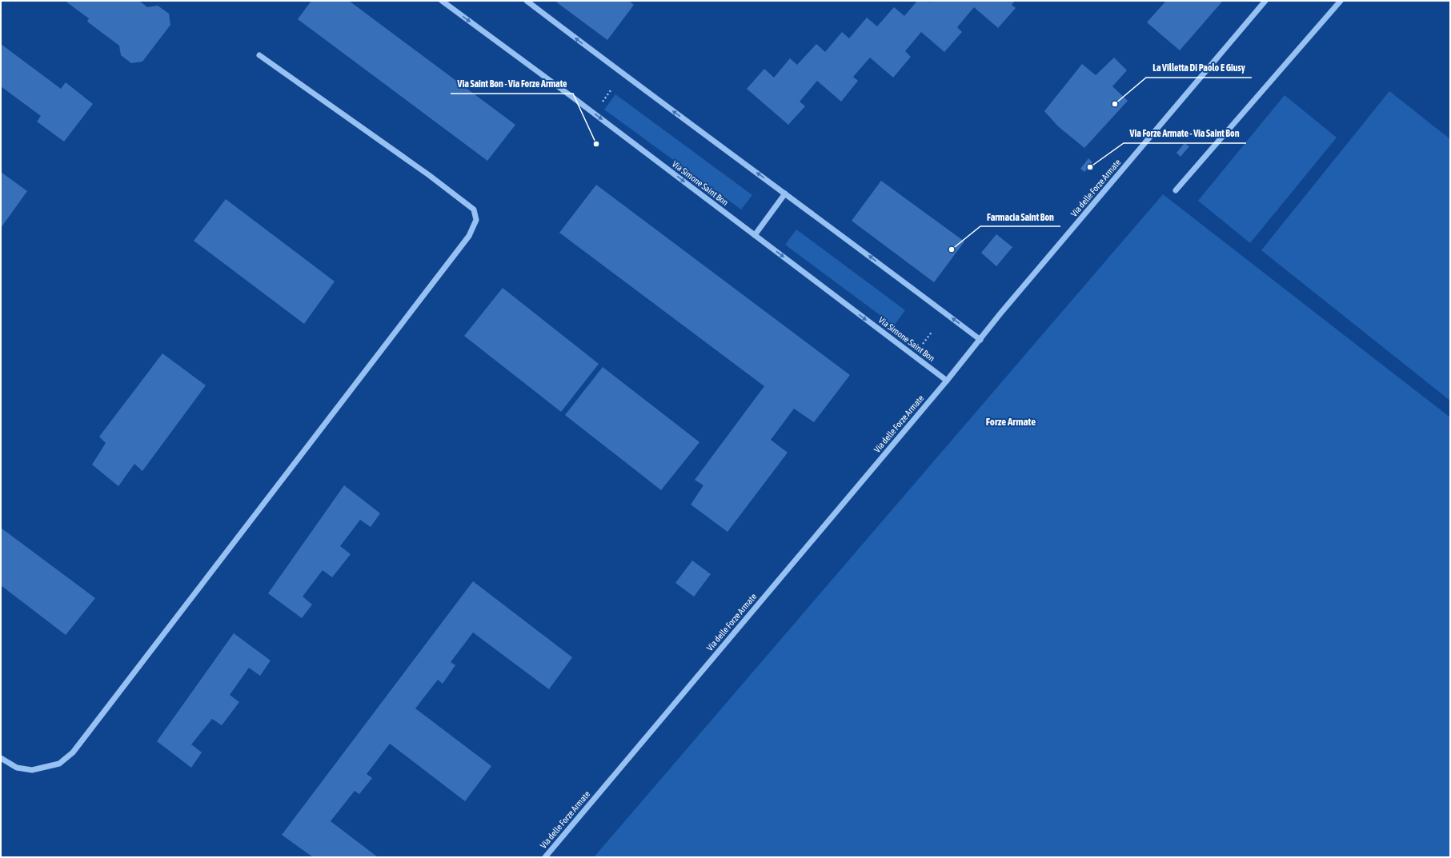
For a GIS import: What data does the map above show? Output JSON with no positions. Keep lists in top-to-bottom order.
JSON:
{
  "streets": {
    "street": ["Via Simone Saint Bon", "Via delle Forze Armate"]
  },
  "crossings": [
    ["Via Simone Saint Bon", "Via delle Forze Armate"]
  ],
  "districts": ["Forze Armate"],
  "places": [
    "La Villetta Di Paolo E Giusy",
    "Via Saint Bon - Via Forze Armate",
    "Via Forze Armate - Via Saint Bon",
    "Farmacia Saint Bon"
  ]
}
